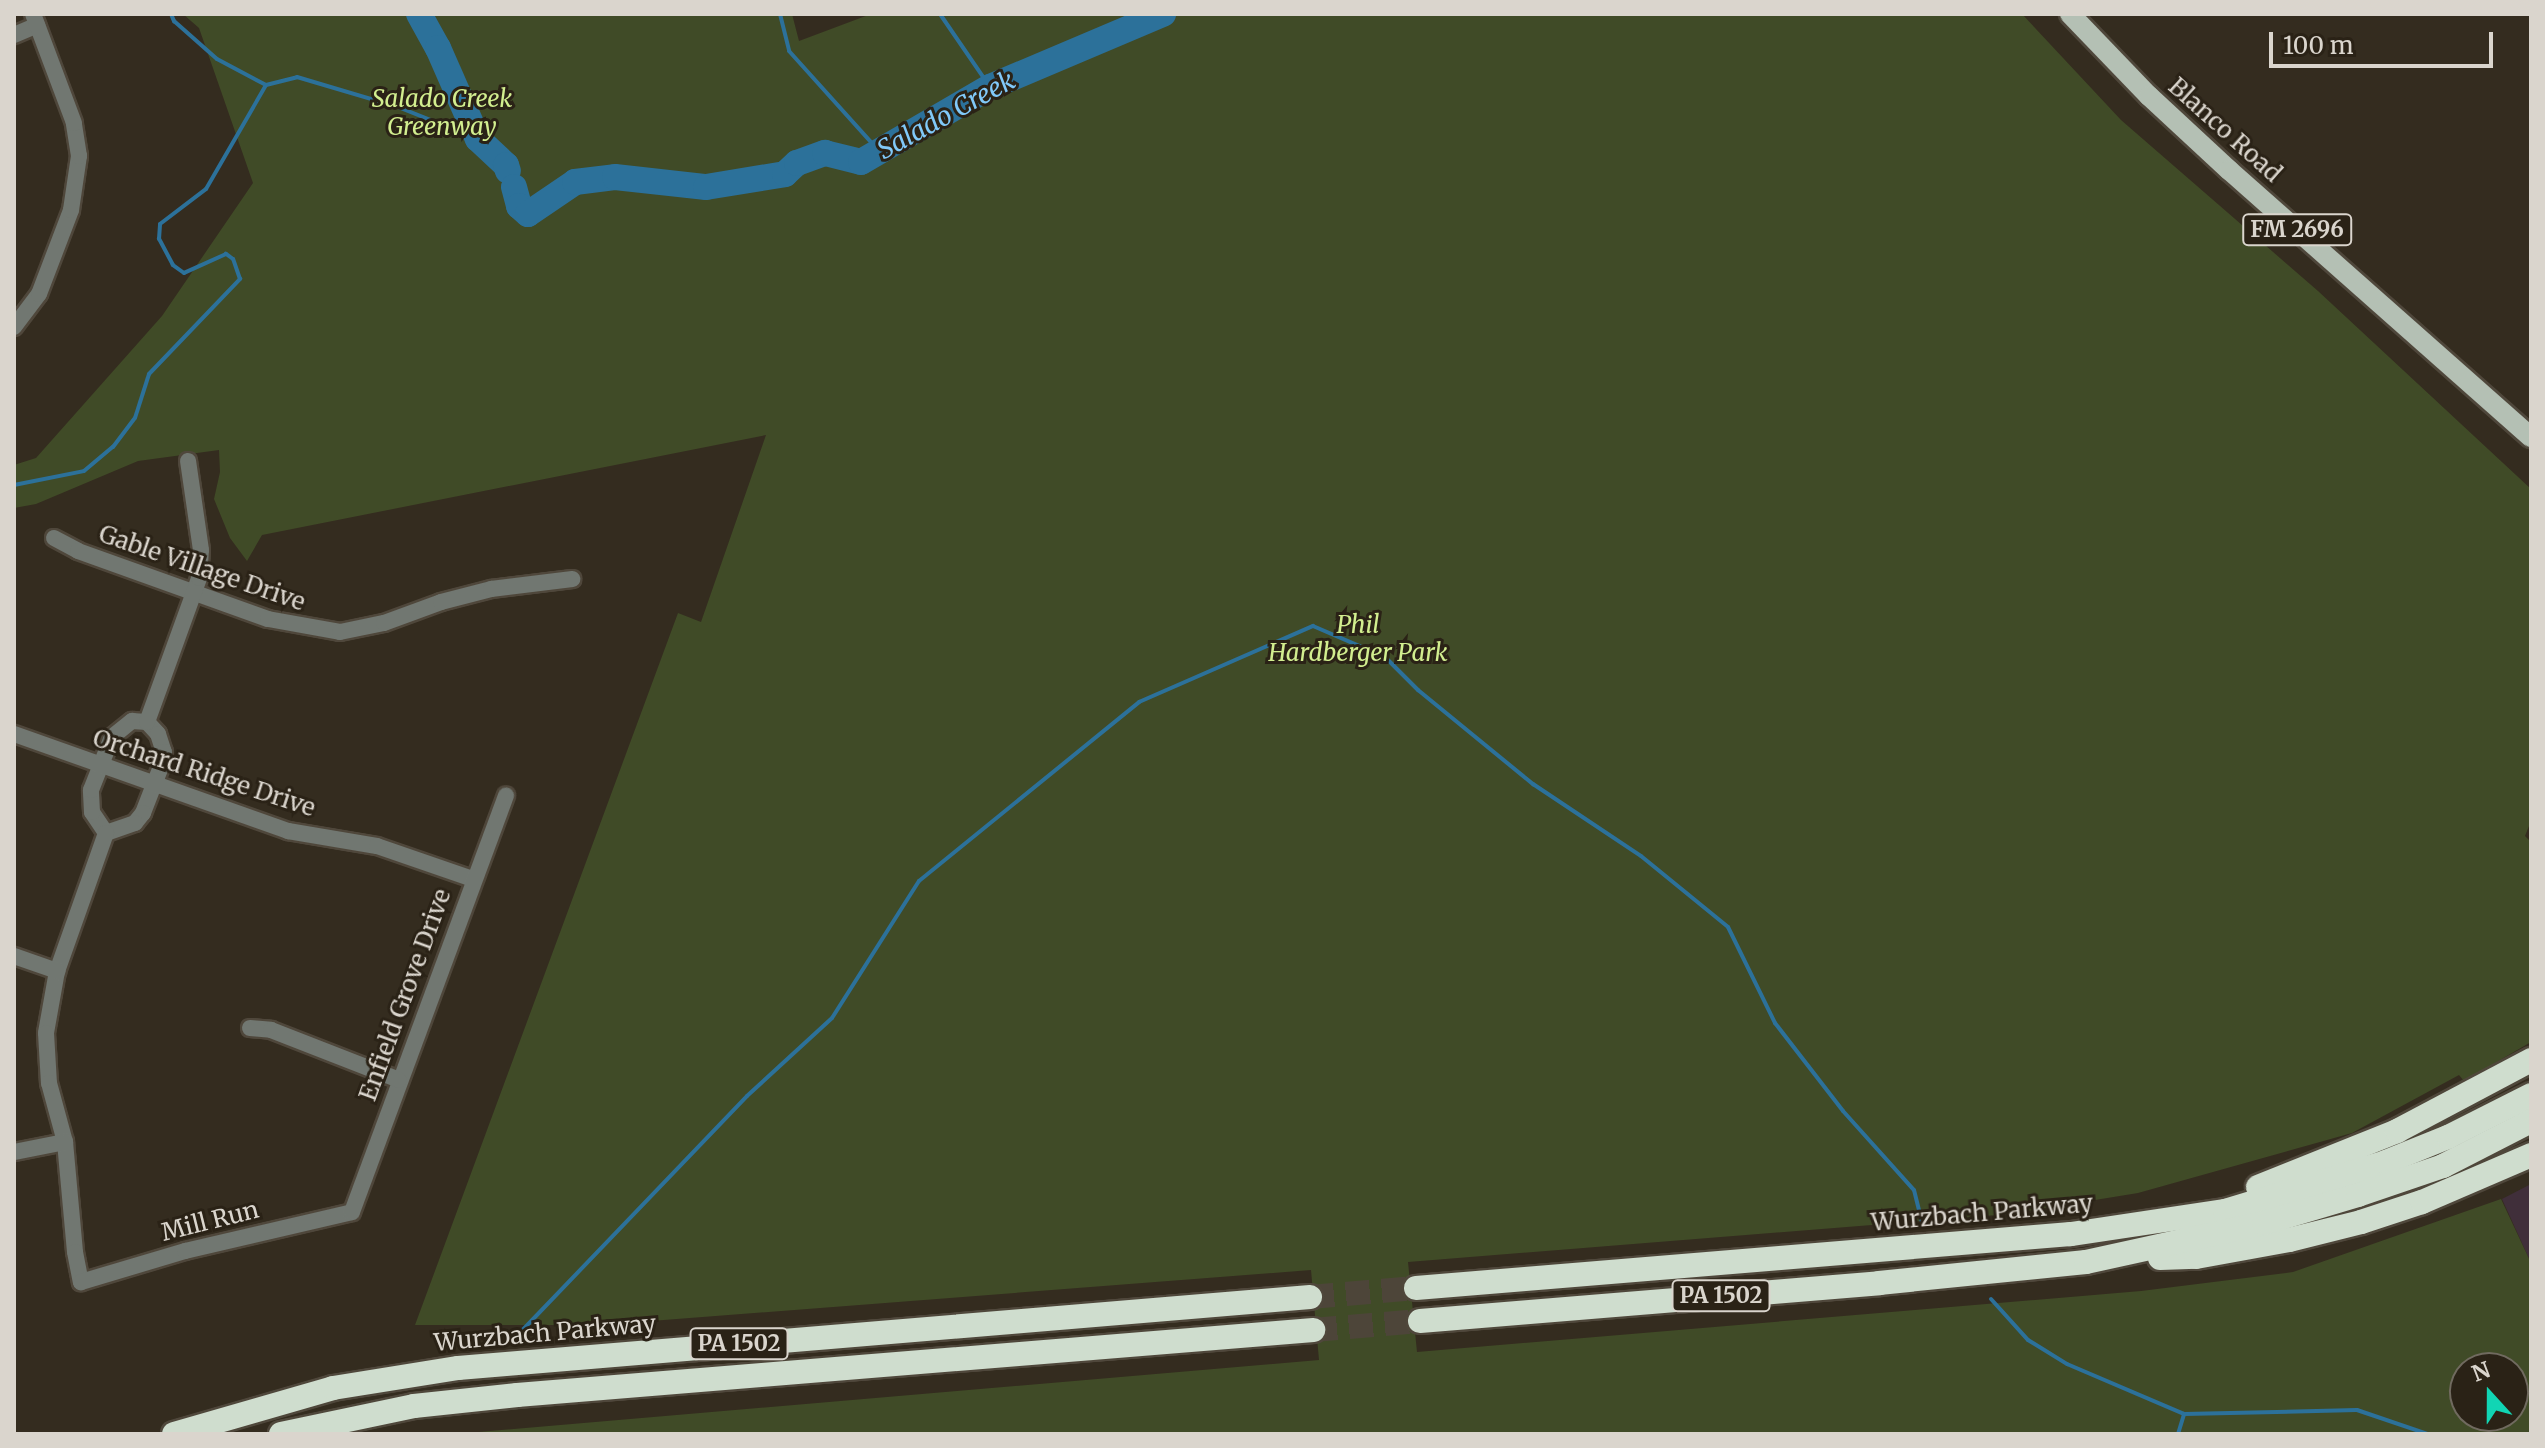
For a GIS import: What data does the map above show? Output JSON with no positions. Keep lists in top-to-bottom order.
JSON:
{
  "streets": {
    "highway": ["Wurzbach Parkway", "PA 1502"],
    "main road": ["Blanco Road", "FM 2696"],
    "street": [
      "Gable Village Drive",
      "Orchard Ridge Drive",
      "Enfield Grove Drive",
      "Mill Run"
    ]
  },
  "crossings": [
    ["Orchard Ridge Drive", "Enfield Grove Drive"],
    ["Enfield Grove Drive", "Mill Run"]
  ],
  "water": ["Salado Creek"],
  "parks": ["Salado Creek Greenway", "Phil Hardberger Park"],
  "scale_bar": "100 m",
  "north": "top"
}
